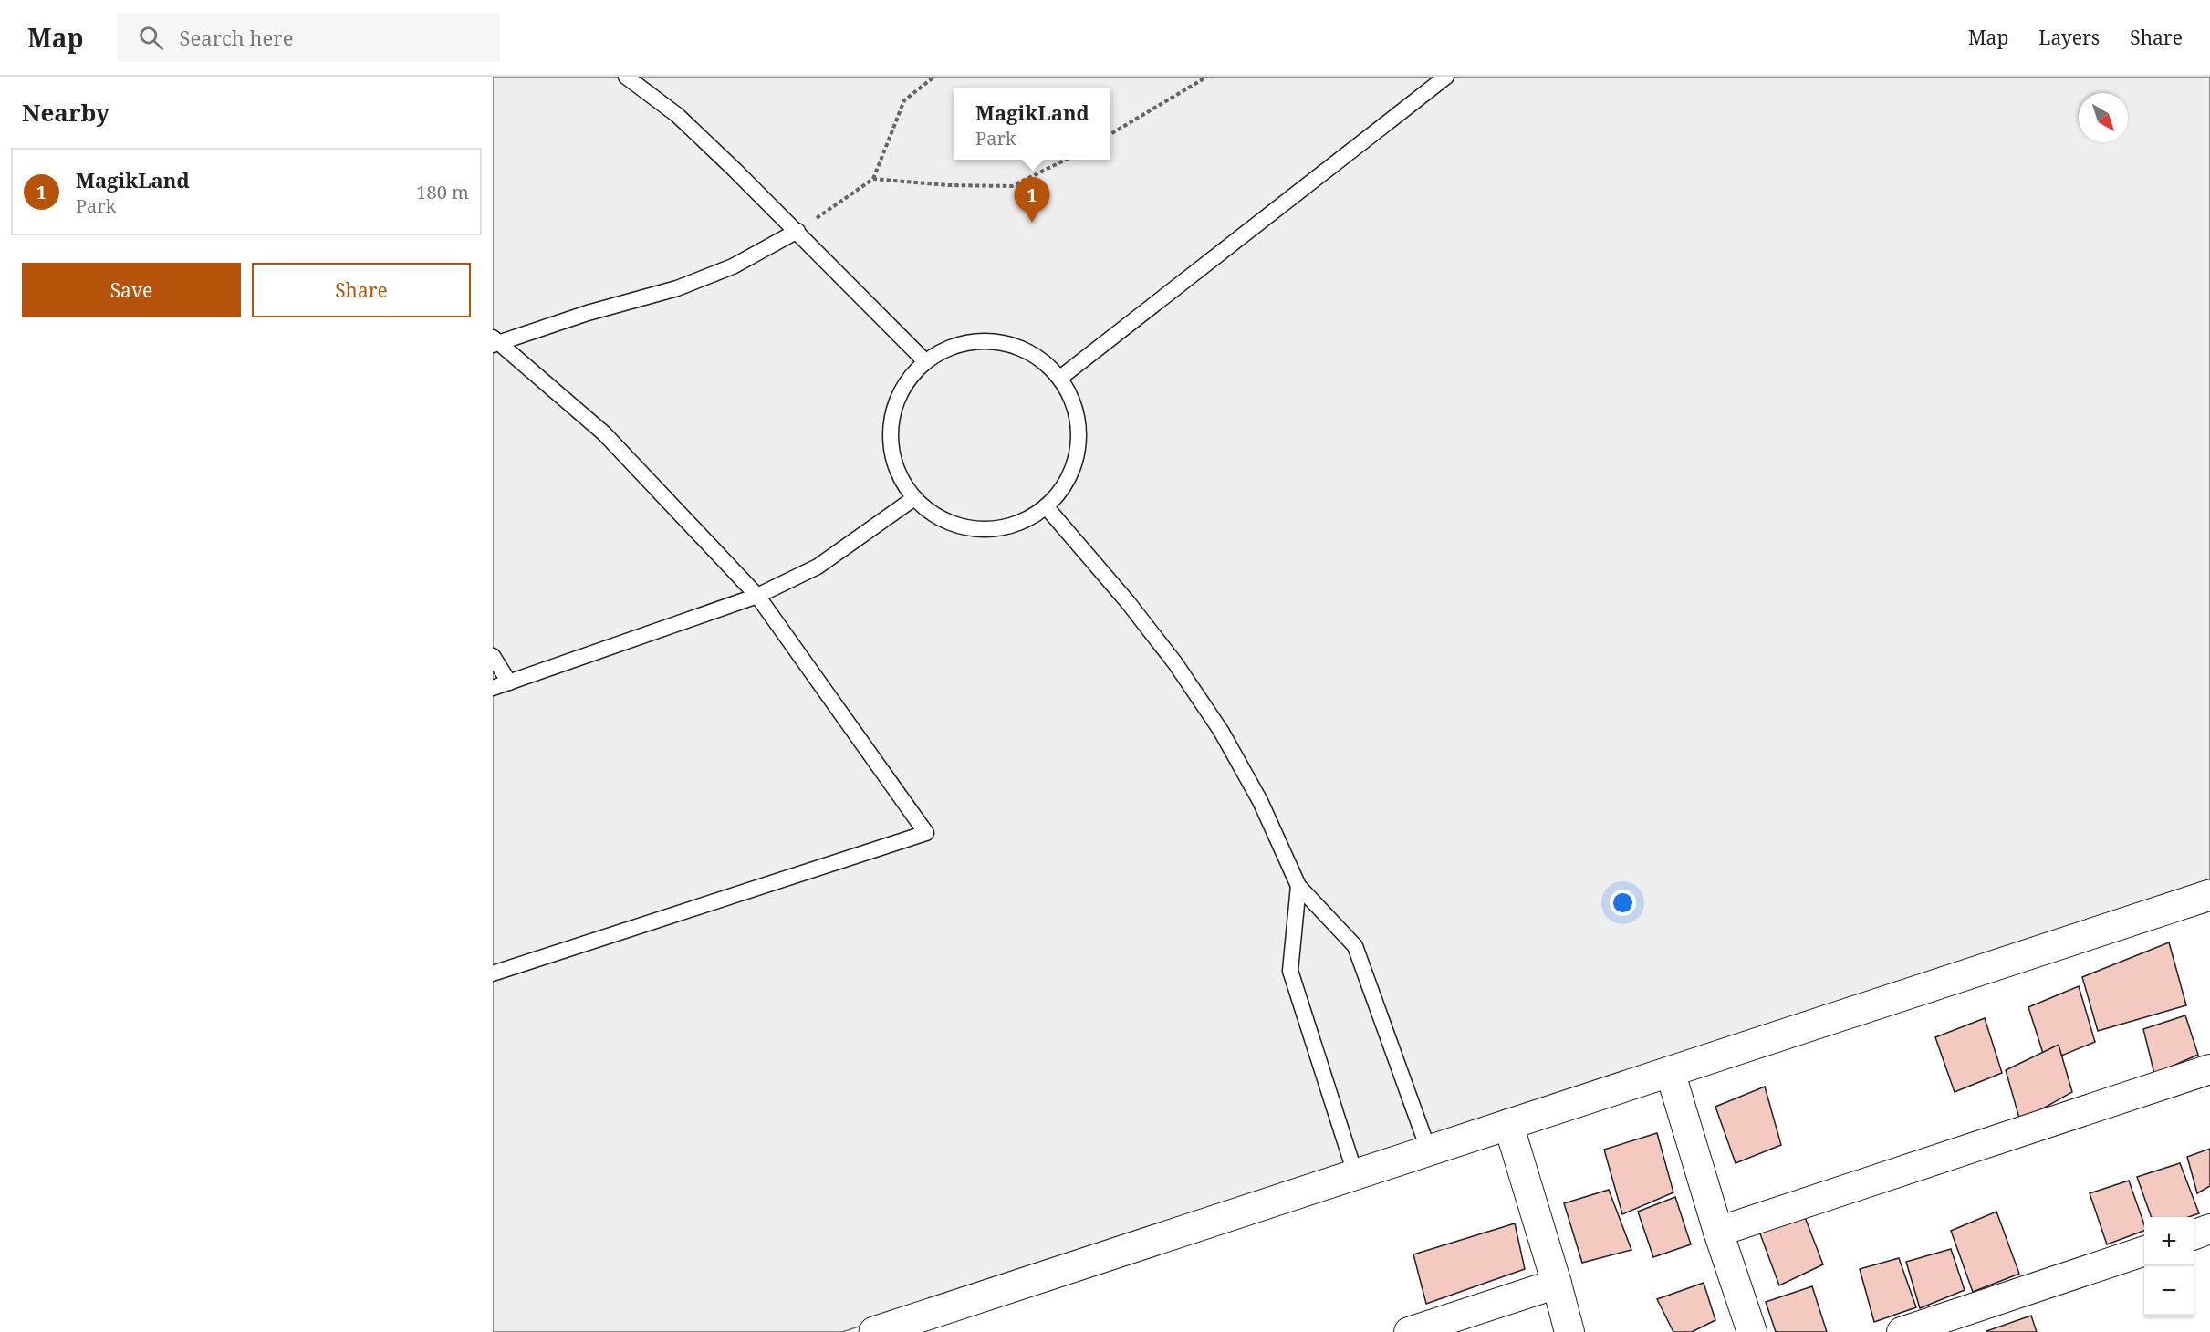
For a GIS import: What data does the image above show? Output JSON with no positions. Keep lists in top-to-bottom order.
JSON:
{
  "north": "bottom right",
  "page": {
    "header": "Map",
    "search": "Search here",
    "nav": ["Map", "Layers", "Share"],
    "heading": "Nearby",
    "popup": ["MagikLand", "Park"],
    "list": [
      {
        "mark": "1",
        "name": "MagikLand",
        "note": "Park",
        "value": "180 m"
      }
    ],
    "pins": "1",
    "buttons": ["Save", "Share"],
    "map_buttons": ["+", "−"]
  }
}
